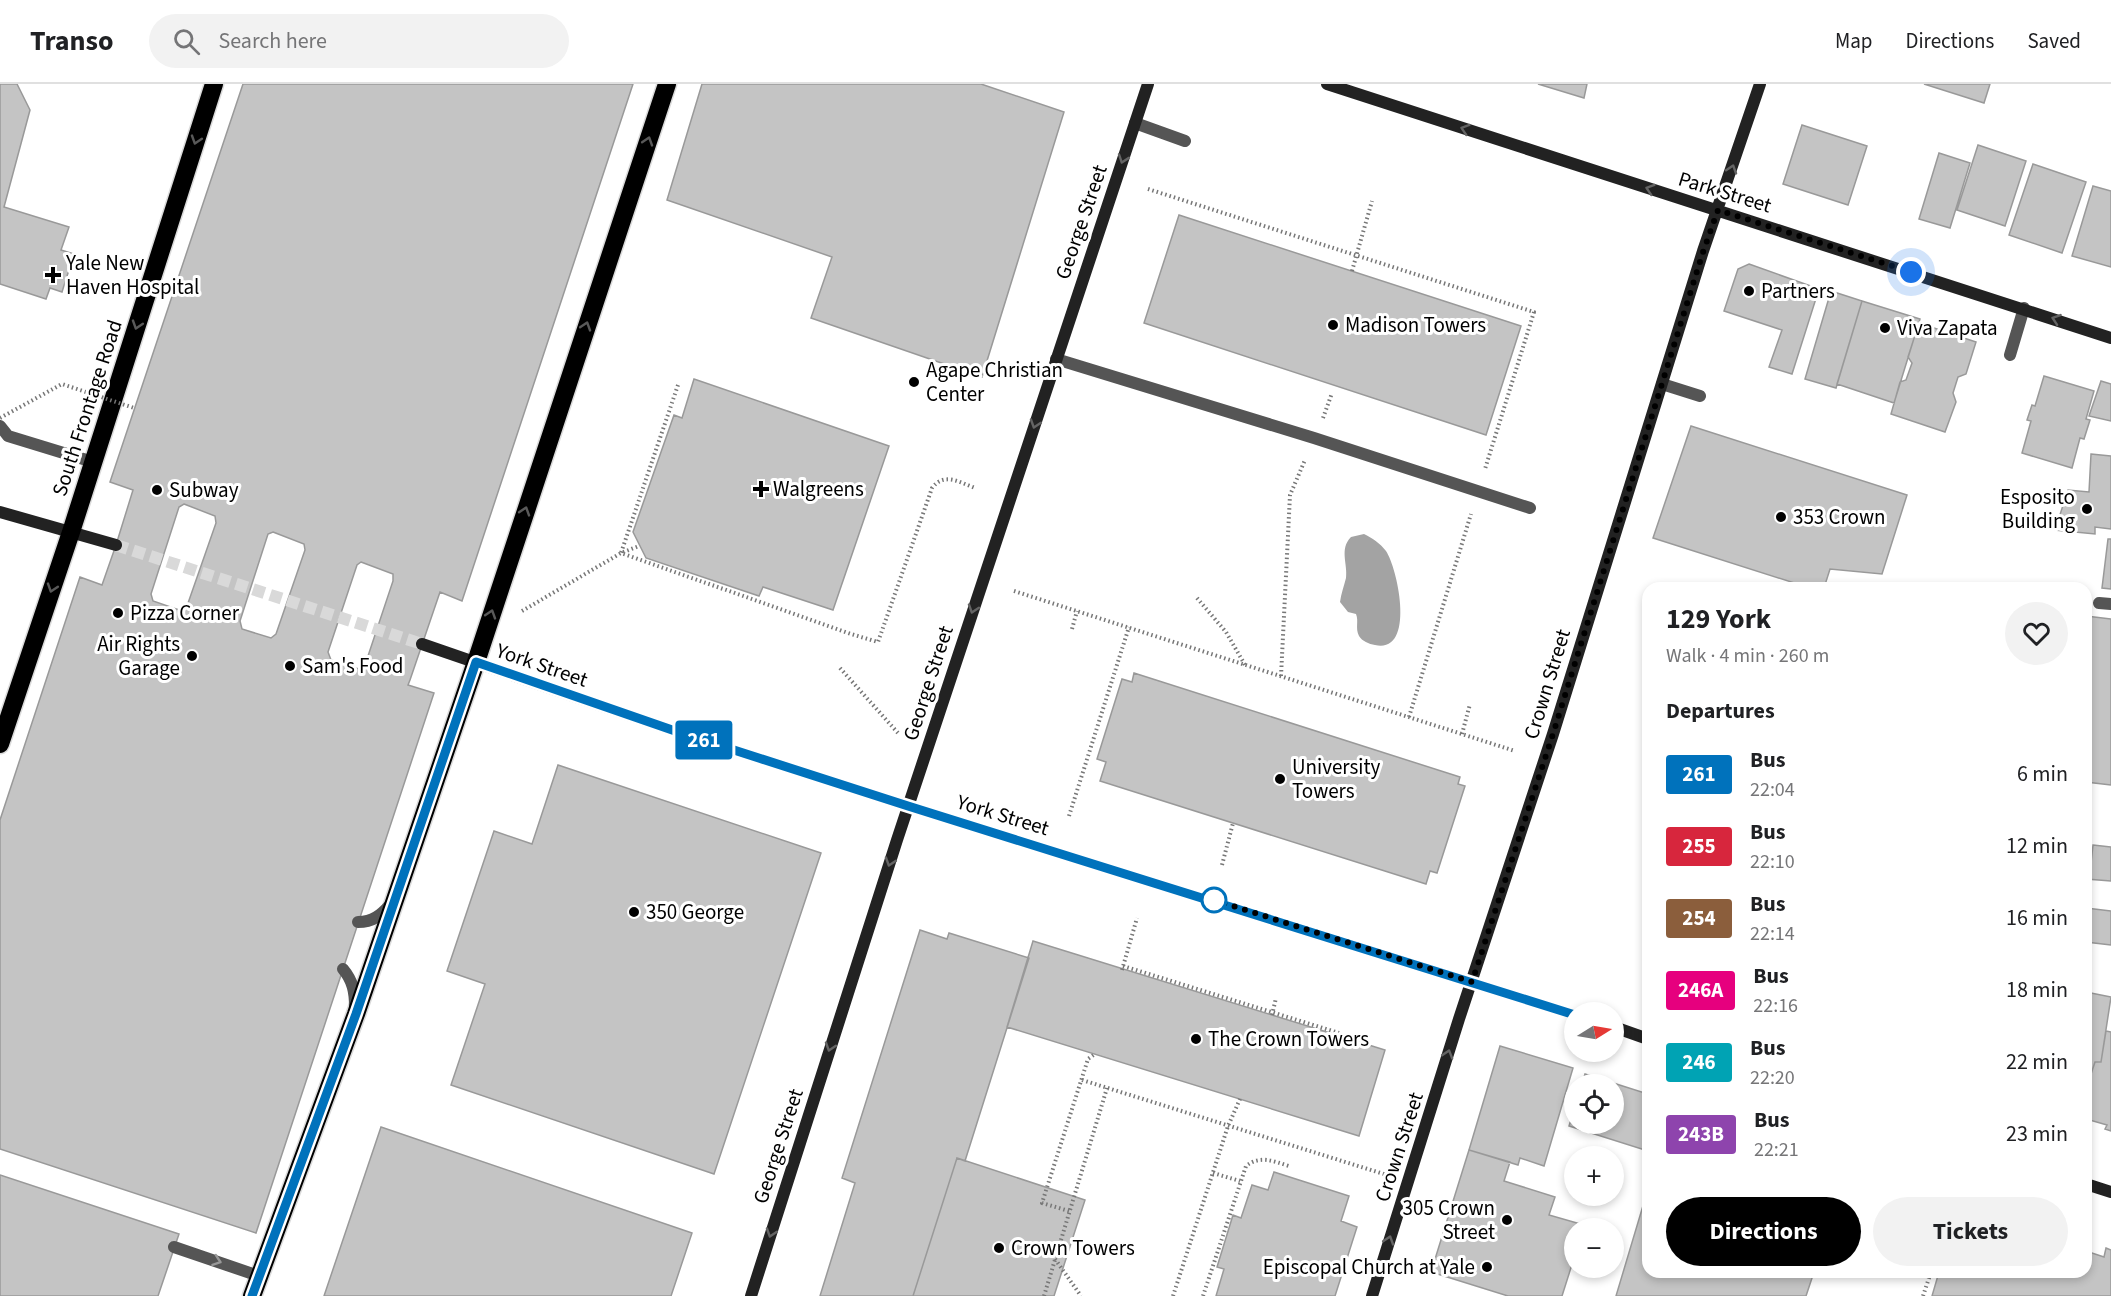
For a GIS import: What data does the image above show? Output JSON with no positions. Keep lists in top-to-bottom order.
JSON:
{
  "streets": {
    "highway": ["South Frontage Road"],
    "main road": [
      "Park Street",
      "George Street",
      "York Street",
      "Crown Street"
    ]
  },
  "crossings": [
    ["Park Street", "Crown Street"],
    ["George Street", "York Street"],
    ["York Street", "Crown Street"]
  ],
  "one_way": [
    "Park Street",
    "George Street",
    "South Frontage Road",
    "Crown Street"
  ],
  "places": {
    "health": ["Yale New Haven Hospital", "Walgreens"],
    "other": [
      "Partners",
      "Madison Towers",
      "Viva Zapata",
      "Agape Christian Center",
      "Subway",
      "Esposito Building",
      "353 Crown",
      "Pizza Corner",
      "Air Rights Garage",
      "Sam's Food",
      "University Towers",
      "350 George",
      "The Crown Towers",
      "305 Crown Street",
      "Crown Towers",
      "Episcopal Church at Yale"
    ]
  },
  "lines": ["bus line 261"],
  "north": "right",
  "page": {
    "header": "Transo",
    "search": "Search here",
    "nav": ["Map", "Directions", "Saved"],
    "on_map": "261",
    "heading": [
      ["129 York", "Walk · 4 min · 260 m"],
      "Departures"
    ],
    "list": [
      {
        "mark": "261",
        "name": "Bus",
        "note": "22:04",
        "value": "6 min"
      },
      {
        "mark": "255",
        "name": "Bus",
        "note": "22:10",
        "value": "12 min"
      },
      {
        "mark": "254",
        "name": "Bus",
        "note": "22:14",
        "value": "16 min"
      },
      {
        "mark": "246A",
        "name": "Bus",
        "note": "22:16",
        "value": "18 min"
      },
      {
        "mark": "246",
        "name": "Bus",
        "note": "22:20",
        "value": "22 min"
      },
      {
        "mark": "243B",
        "name": "Bus",
        "note": "22:21",
        "value": "23 min"
      }
    ],
    "map_buttons": ["+", "−"],
    "buttons": ["Directions", "Tickets"]
  }
}
